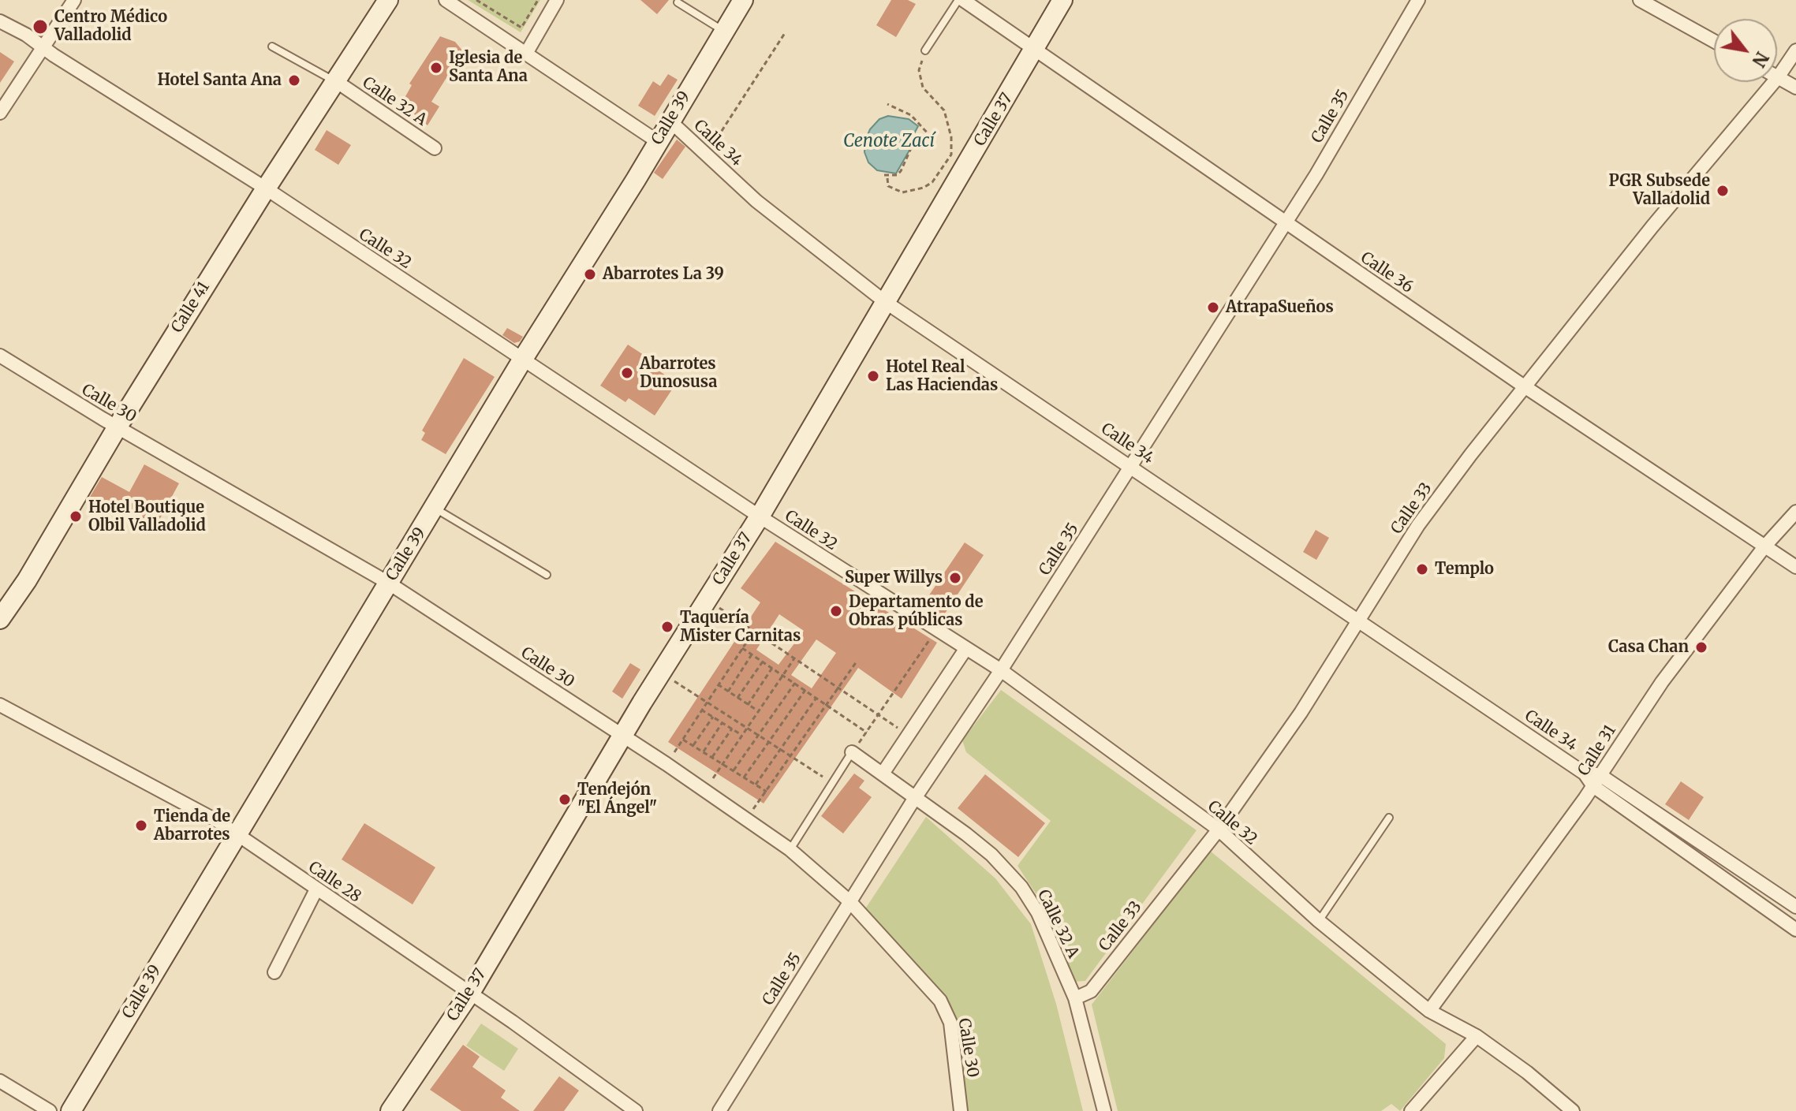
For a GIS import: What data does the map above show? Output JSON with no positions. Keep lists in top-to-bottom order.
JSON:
{
  "streets": {
    "main road": ["Calle 39", "Calle 37", "Calle 41"],
    "street": [
      "Calle 32 A",
      "Calle 35",
      "Calle 34",
      "Calle 32",
      "Calle 36",
      "Calle 30",
      "Calle 33",
      "Calle 31",
      "Calle 28"
    ]
  },
  "crossings": [
    ["Calle 32 A", "Calle 35"],
    ["Calle 32 A", "Calle 41"],
    ["Calle 32 A", "Calle 33"],
    ["Calle 35", "Calle 34"],
    ["Calle 35", "Calle 32"],
    ["Calle 35", "Calle 36"],
    ["Calle 35", "Calle 30"],
    ["Calle 39", "Calle 34"],
    ["Calle 39", "Calle 32"],
    ["Calle 39", "Calle 30"],
    ["Calle 39", "Calle 28"],
    ["Calle 37", "Calle 34"],
    ["Calle 37", "Calle 32"],
    ["Calle 37", "Calle 36"],
    ["Calle 37", "Calle 30"],
    ["Calle 37", "Calle 28"],
    ["Calle 34", "Calle 33"],
    ["Calle 34", "Calle 31"],
    ["Calle 32", "Calle 41"],
    ["Calle 32", "Calle 33"],
    ["Calle 32", "Calle 31"],
    ["Calle 36", "Calle 33"],
    ["Calle 36", "Calle 31"],
    ["Calle 41", "Calle 30"]
  ],
  "water": ["Cenote Zací"],
  "places": [
    "Centro Médico Valladolid",
    "Iglesia de Santa Ana",
    "Hotel Santa Ana",
    "PGR Subsede Valladolid",
    "Abarrotes La 39",
    "AtrapaSueños",
    "Abarrotes Dunosusa",
    "Hotel Real Las Haciendas",
    "Hotel Boutique Olbil Valladolid",
    "Templo",
    "Super Willys",
    "Departamento de Obras públicas",
    "Taquería Mister Carnitas",
    "Casa Chan",
    "Tendejón \"El Ángel\"",
    "Tienda de Abarrotes"
  ],
  "north": "bottom right"
}
